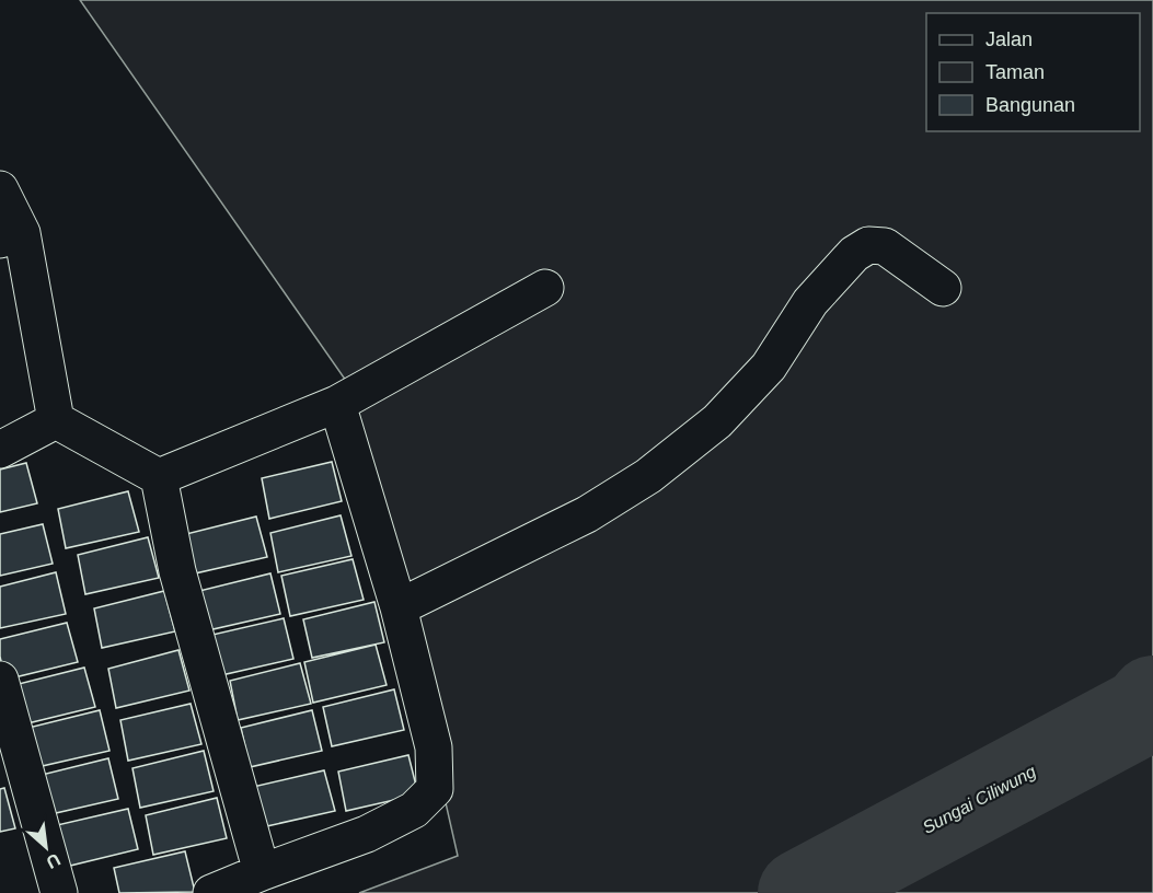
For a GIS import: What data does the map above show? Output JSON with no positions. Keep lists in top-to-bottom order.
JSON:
{
  "water": ["Sungai Ciliwung"],
  "legend": ["Jalan", "Taman", "Bangunan"],
  "north": "bottom right"
}
